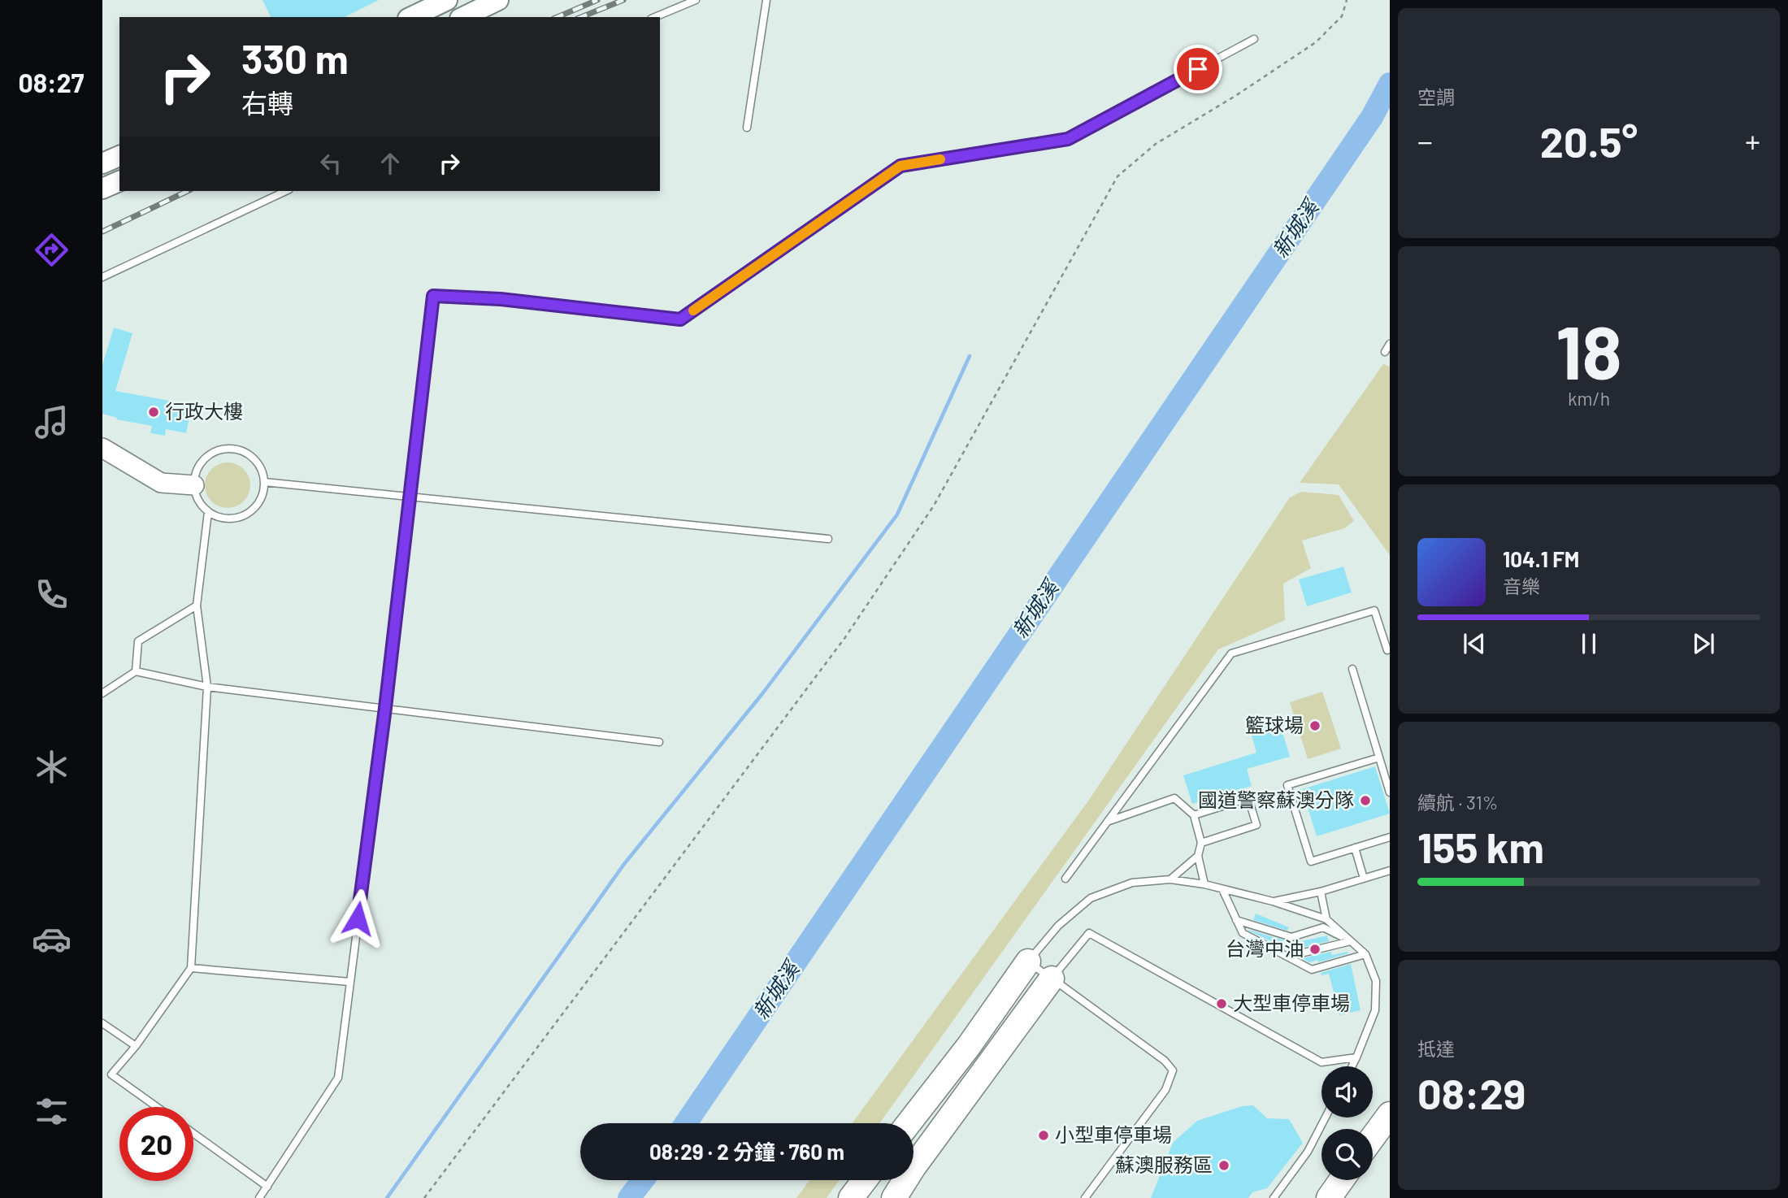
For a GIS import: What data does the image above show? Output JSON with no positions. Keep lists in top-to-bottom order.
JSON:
{
  "water": ["新城溪"],
  "places": [
    "行政大樓",
    "籃球場",
    "國道警察蘇澳分隊",
    "台灣中油",
    "大型車停車場",
    "小型車停車場",
    "蘇澳服務區"
  ],
  "page": {
    "tabs": "08:27",
    "tile": [
      "空調",
      ["18", "km/h"],
      ["續航 · 31%", "155 km"],
      ["抵達", "08:29"]
    ],
    "turn": ["330 m", "右轉"],
    "heat": ["−", "20.5°", "+"],
    "song": ["104.1 FM", "音樂"],
    "limit": "20",
    "trip": "08:29 · 2 分鐘 · 760 m"
  }
}
